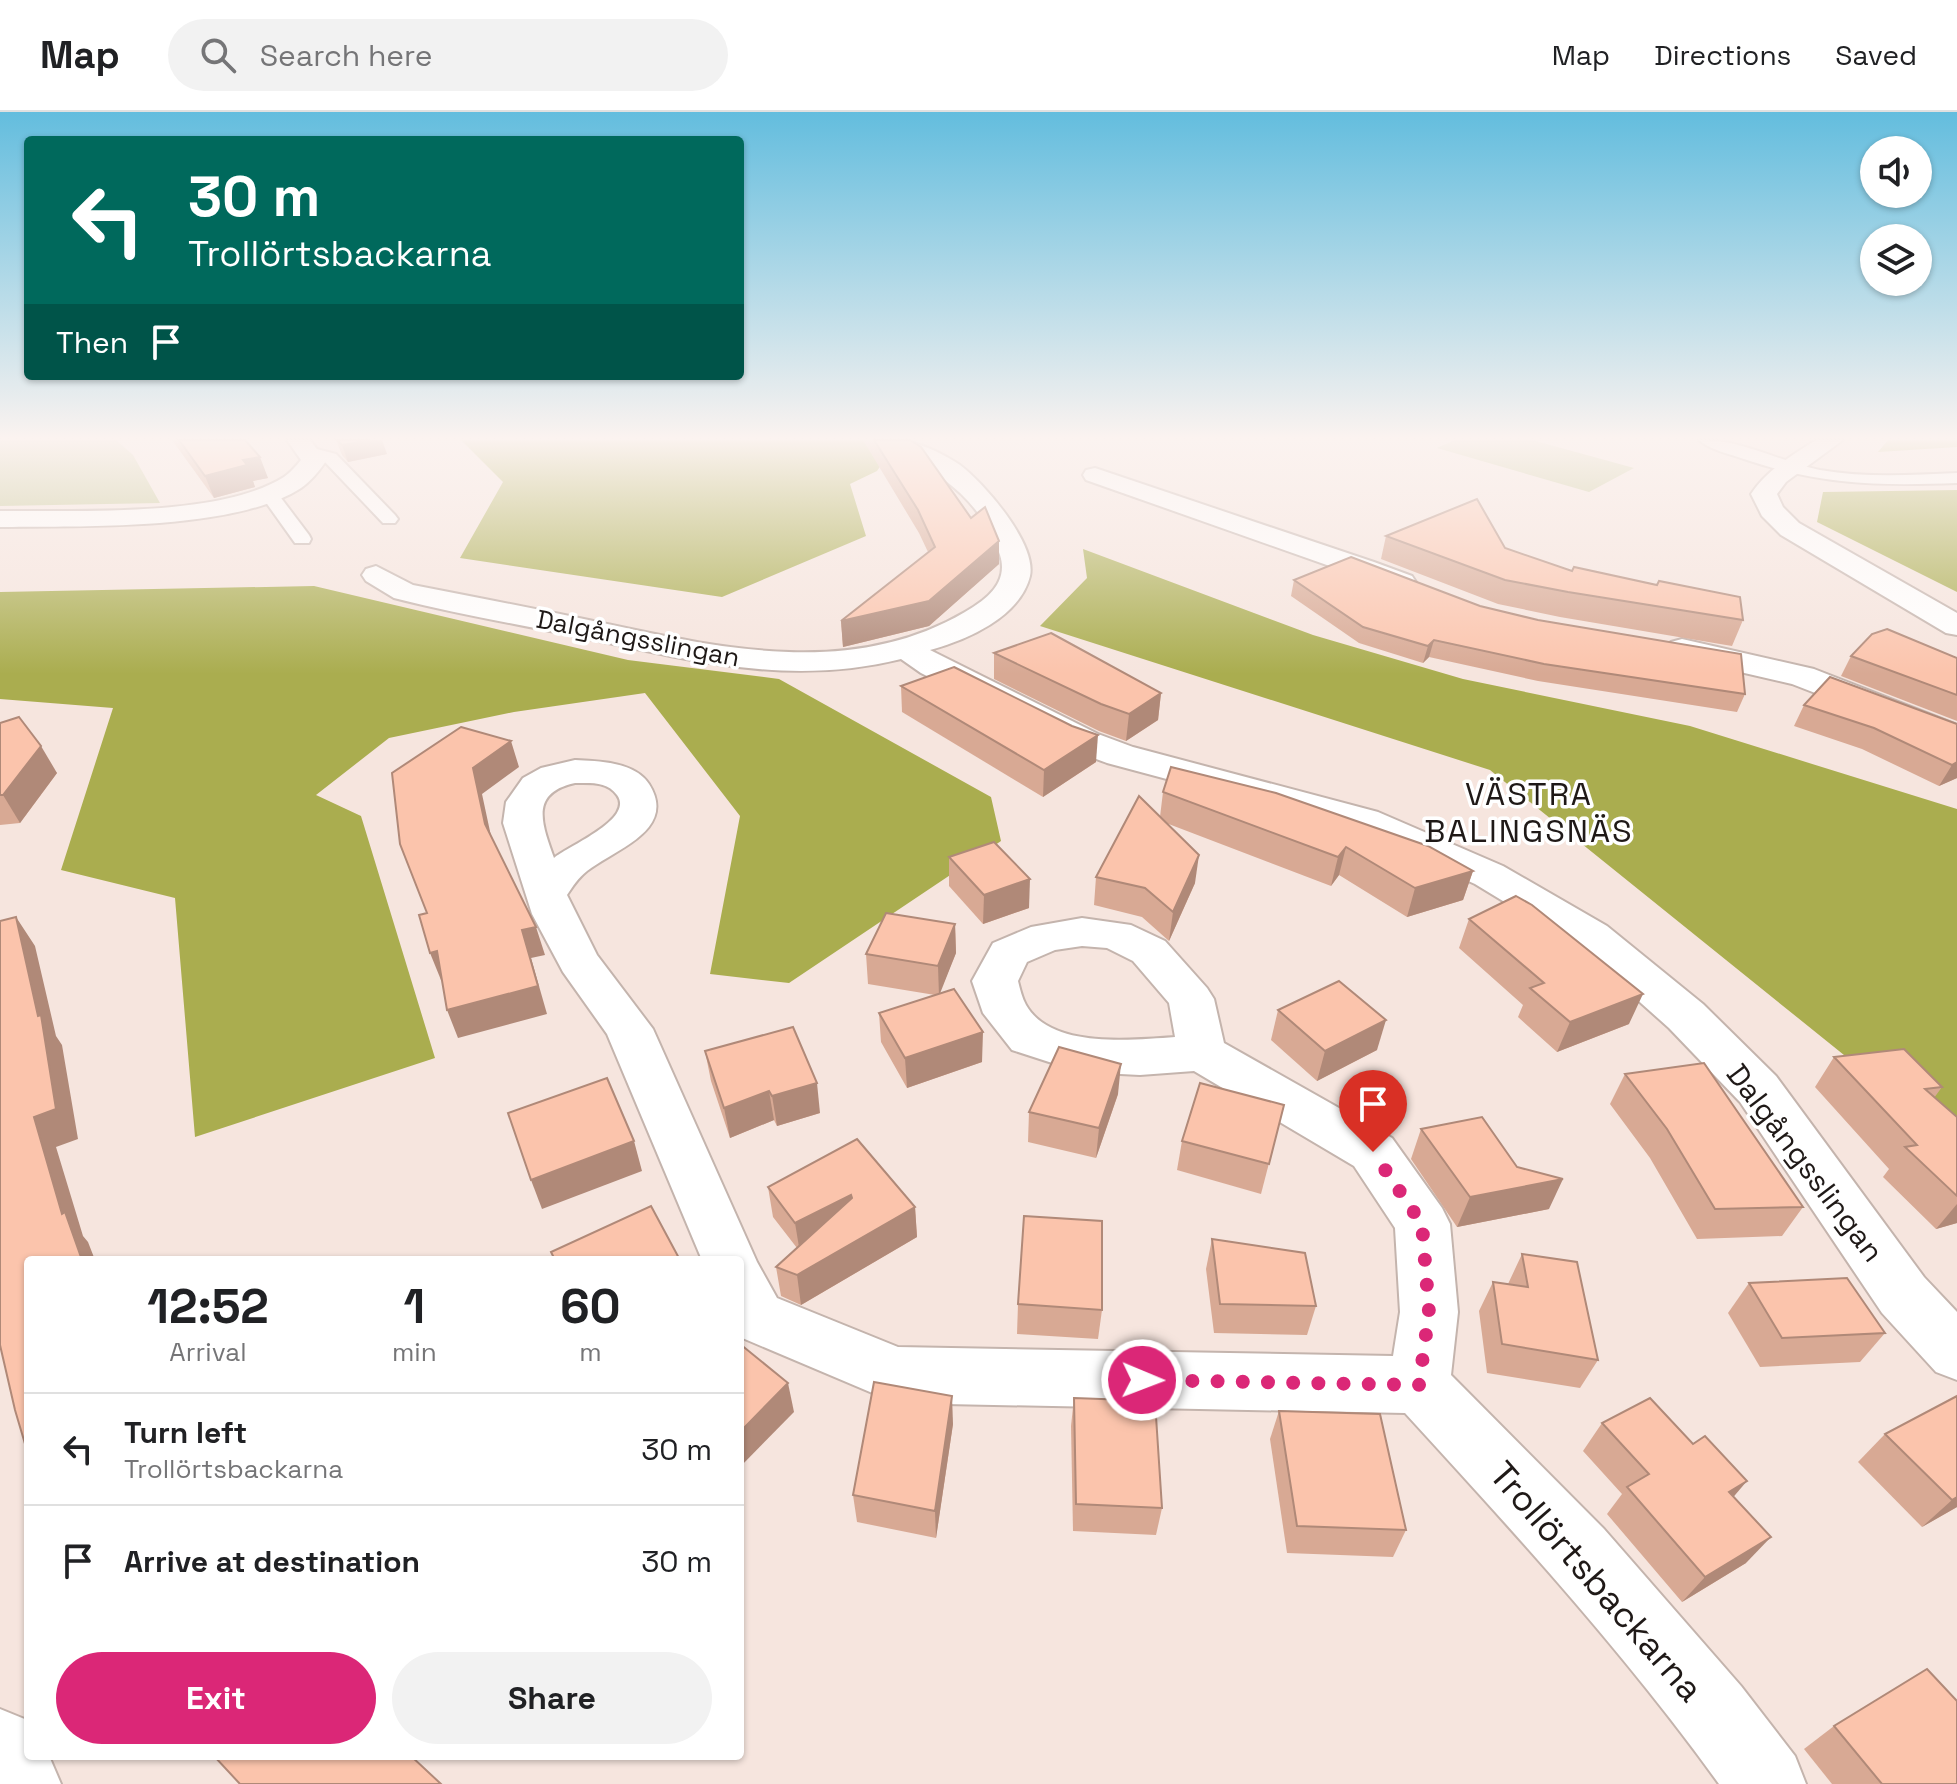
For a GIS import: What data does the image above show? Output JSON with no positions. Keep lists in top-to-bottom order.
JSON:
{
  "streets": {
    "street": ["Dalgångsslingan", "Trollörtsbackarna"]
  },
  "districts": ["VÄSTRA BALINGSNÄS"],
  "page": {
    "header": "Map",
    "search": "Search here",
    "nav": ["Map", "Directions", "Saved"],
    "turn": ["30 m", "Trollörtsbackarna"],
    "then": "Then",
    "eta": [
      "12:52",
      "Arrival",
      "1",
      "min",
      "60",
      "m"
    ],
    "list": [
      {
        "name": "Turn left",
        "note": "Trollörtsbackarna",
        "value": "30 m"
      },
      {
        "name": "Arrive at destination",
        "value": "30 m"
      }
    ],
    "buttons": ["Exit", "Share"]
  }
}
